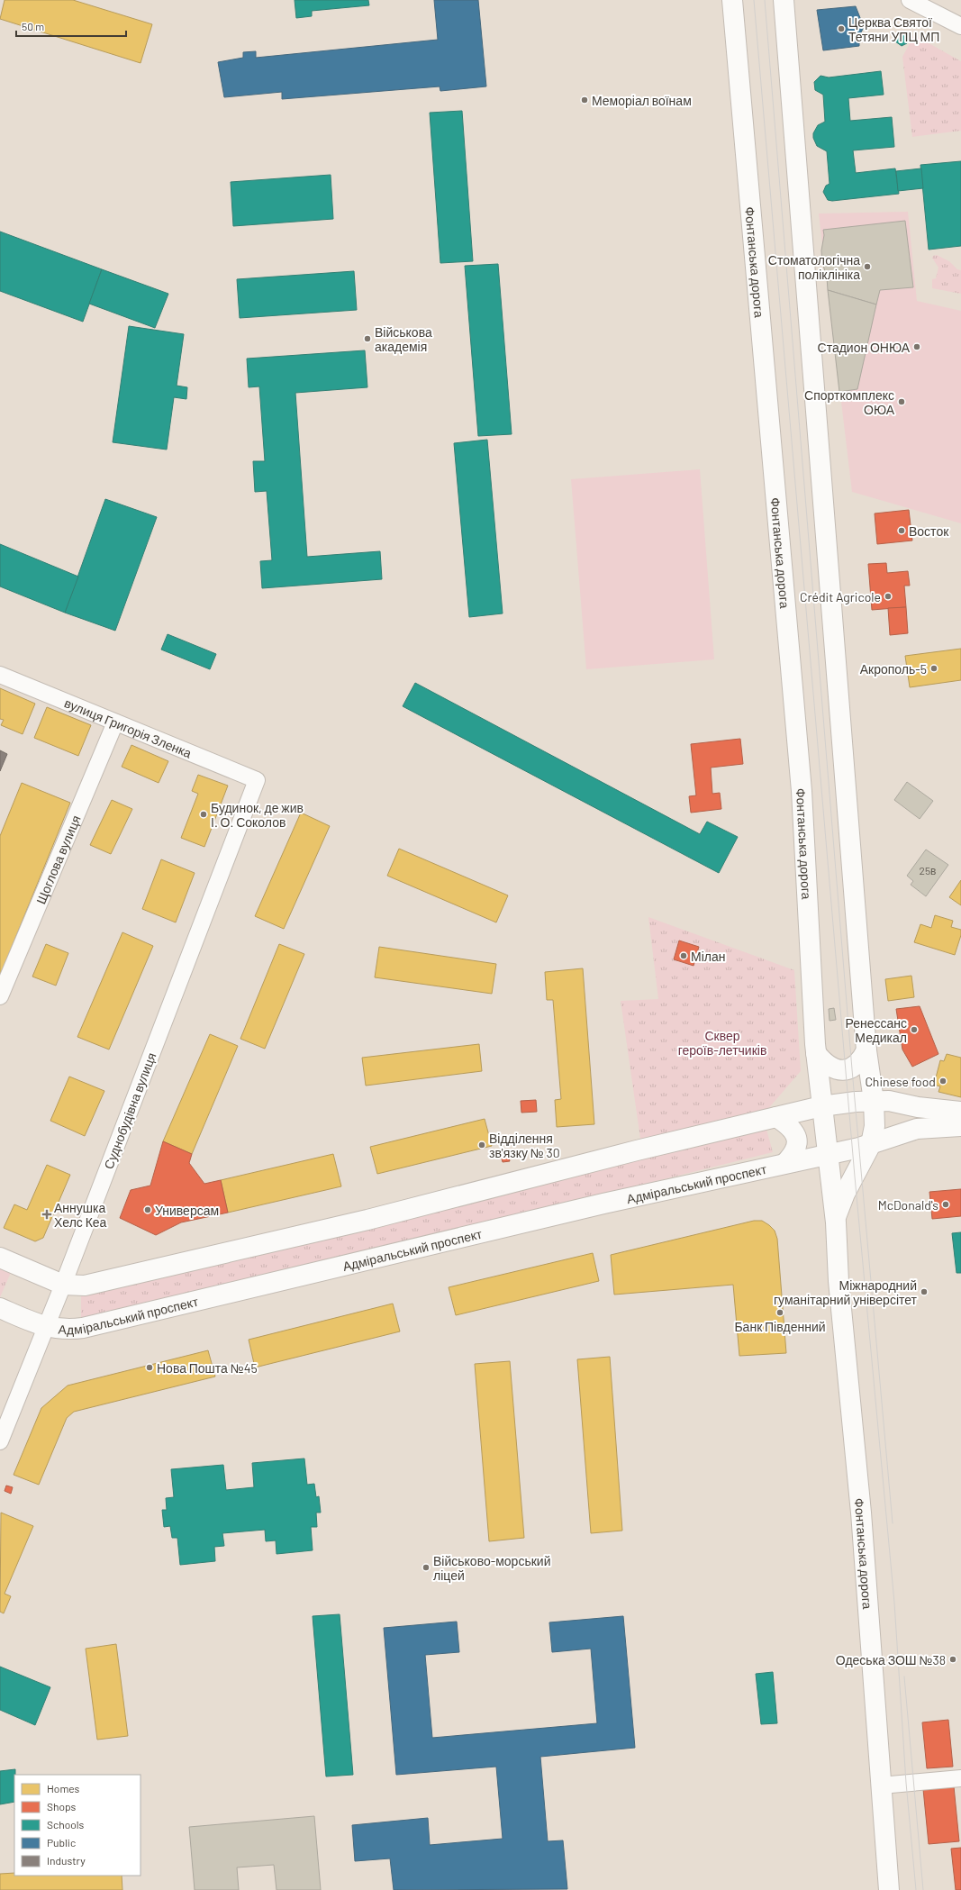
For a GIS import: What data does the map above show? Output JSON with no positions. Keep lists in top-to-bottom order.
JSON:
{
  "streets": {
    "main road": ["Фонтанська дорога", "Адміральський проспект"],
    "street": ["вулиця Григорія Зленка", "Щоглова вулиця", "Суднобудівна вулиця"]
  },
  "crossings": [
    ["Фонтанська дорога", "Адміральський проспект"],
    ["вулиця Григорія Зленка", "Щоглова вулиця"],
    ["вулиця Григорія Зленка", "Суднобудівна вулиця"],
    ["Суднобудівна вулиця", "Адміральський проспект"]
  ],
  "parks": ["Сквер героїв-летчиків"],
  "places": {
    "other": [
      "Церква Святої Тетяни УПЦ МП",
      "Меморіал воїнам",
      "Стоматологічна поліклініка",
      "Військова академія",
      "Стадион ОНЮА",
      "Спорткомплекс ОЮА",
      "Восток",
      "Crédit Agricole",
      "Акрополь-5",
      "Будинок, де жив І. О. Соколов",
      "Мілан",
      "Ренессанс Медикал",
      "Chinese food",
      "Відділення зв'язку № 30",
      "McDonald's",
      "Универсам",
      "Міжнародний гуманітарний універсітет",
      "Банк Південний",
      "Нова Пошта №45",
      "Військово-морський ліцей",
      "Одеська ЗОШ №38"
    ],
    "health": ["Аннушка Хелс Кеа"]
  },
  "house_numbers": ["25в"],
  "legend": [
    "Homes",
    "Shops",
    "Schools",
    "Public",
    "Industry"
  ],
  "scale_bar": "50 m"
}
